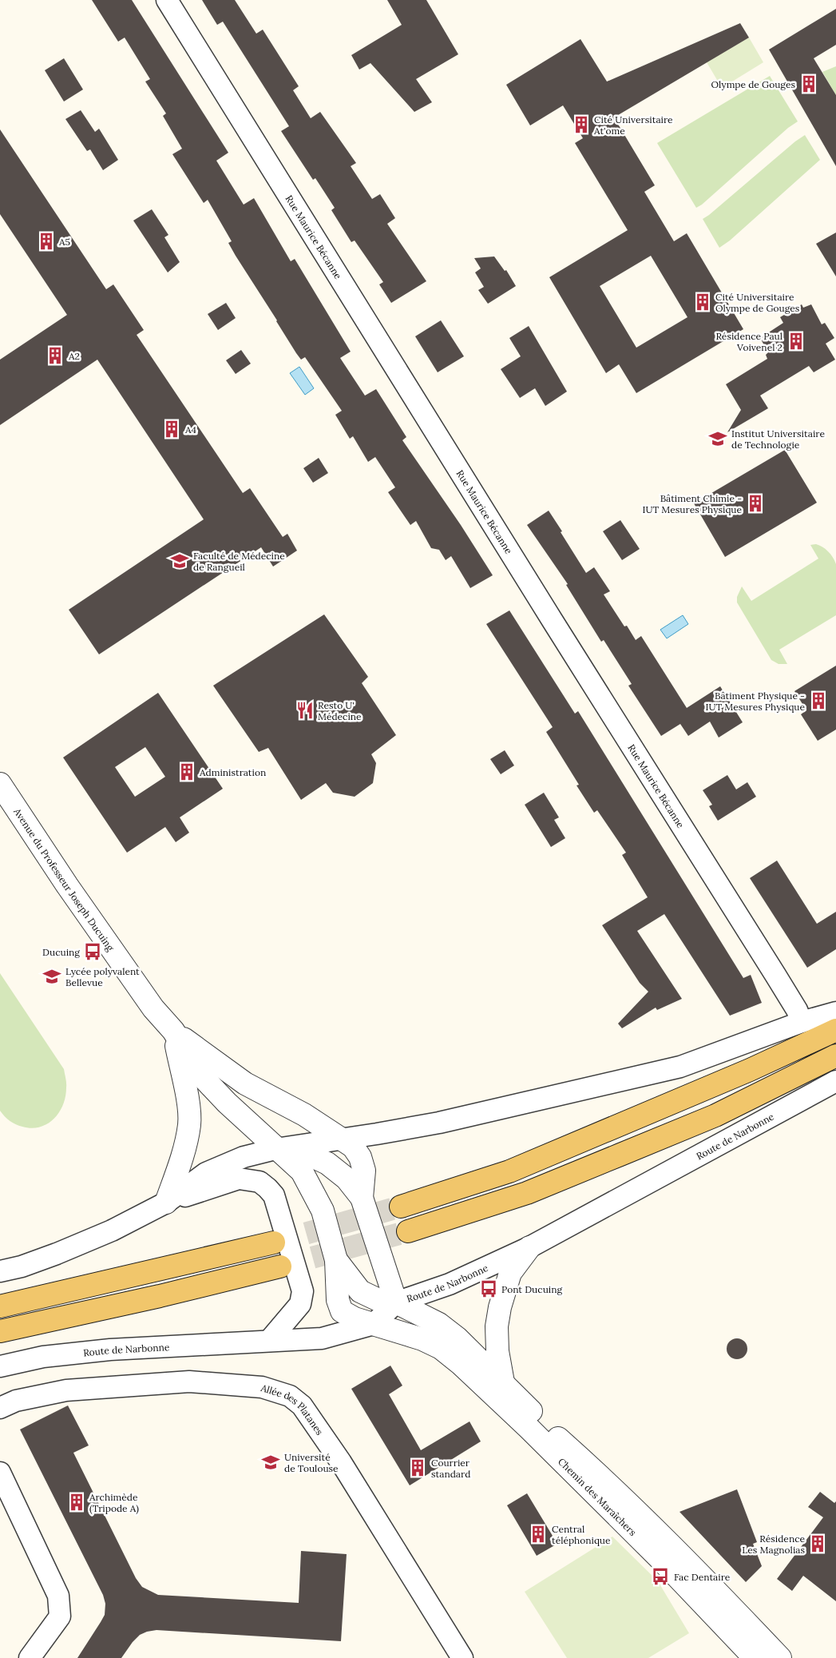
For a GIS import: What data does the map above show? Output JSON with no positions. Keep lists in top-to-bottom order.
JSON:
{
  "streets": {
    "street": [
      "Rue Maurice Bécanne",
      "Avenue du Professeur Joseph Ducuing",
      "Route de Narbonne",
      "Allée des Platanes",
      "Chemin des Maraîchers"
    ]
  },
  "crossings": [
    ["Route de Narbonne", "Chemin des Maraîchers"]
  ],
  "places": {
    "building": [
      "Olympe de Gouges",
      "Cité Universitaire At'ome",
      "A5",
      "Cité Universitaire Olympe de Gouges",
      "Résidence Paul Voivenel 2",
      "A2",
      "A4",
      "Bâtiment Chimie - IUT Mesures Physique",
      "Bâtiment Physique - IUT Mesures Physique",
      "Administration",
      "Courrier standard",
      "Archimède (Tripode A)",
      "Central téléphonique",
      "Résidence Les Magnolias"
    ],
    "school or university": [
      "Institut Universitaire de Technologie",
      "Faculté de Médecine de Rangueil",
      "Lycée polyvalent Bellevue",
      "Université de Toulouse"
    ],
    "restaurant": ["Resto U' Médecine"],
    "bus stop": ["Ducuing", "Pont Ducuing", "Fac Dentaire"]
  }
}
